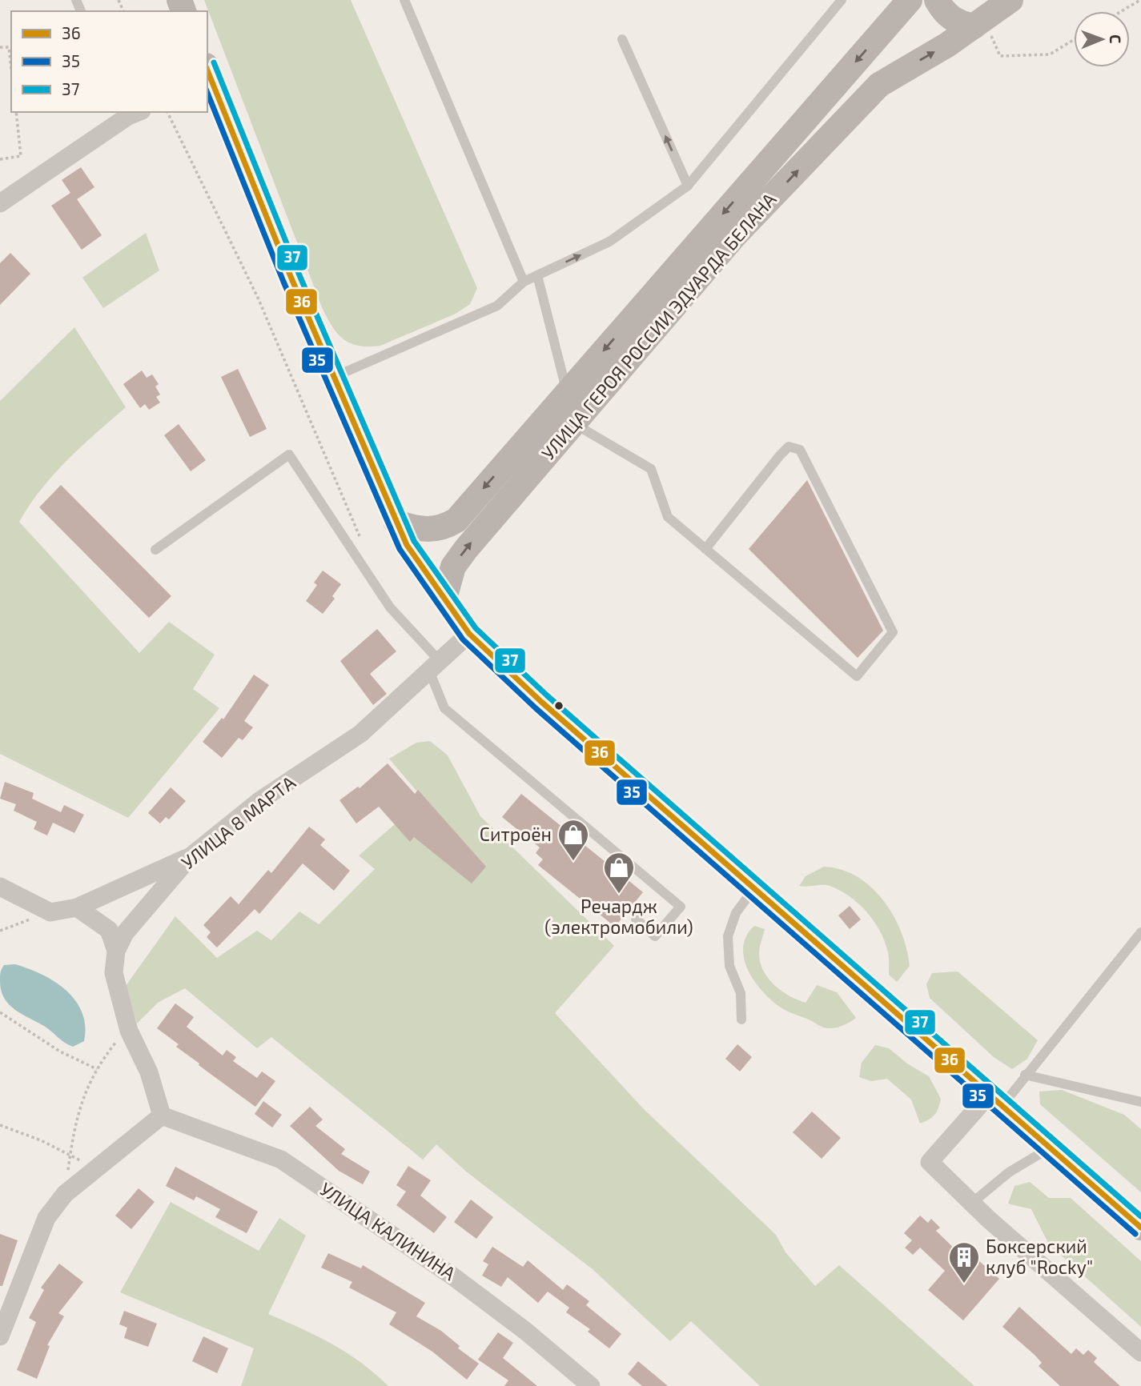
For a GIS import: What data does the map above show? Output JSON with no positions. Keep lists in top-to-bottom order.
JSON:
{
  "streets": {
    "street": ["УЛИЦА ГЕРОЯ РОССИИ ЭДУАРДА БЕЛАНА", "УЛИЦА 8 МАРТА", "УЛИЦА КАЛИНИНА"]
  },
  "crossings": [
    ["УЛИЦА 8 МАРТА", "УЛИЦА КАЛИНИНА"]
  ],
  "places": {
    "shop": ["Ситроён", "Речардж (электромобили)"],
    "building": ["Боксерский клуб \"Rocky\""]
  },
  "lines": ["transit line 37", "transit line 36", "transit line 35"],
  "legend": ["36", "35", "37"],
  "north": "right"
}
